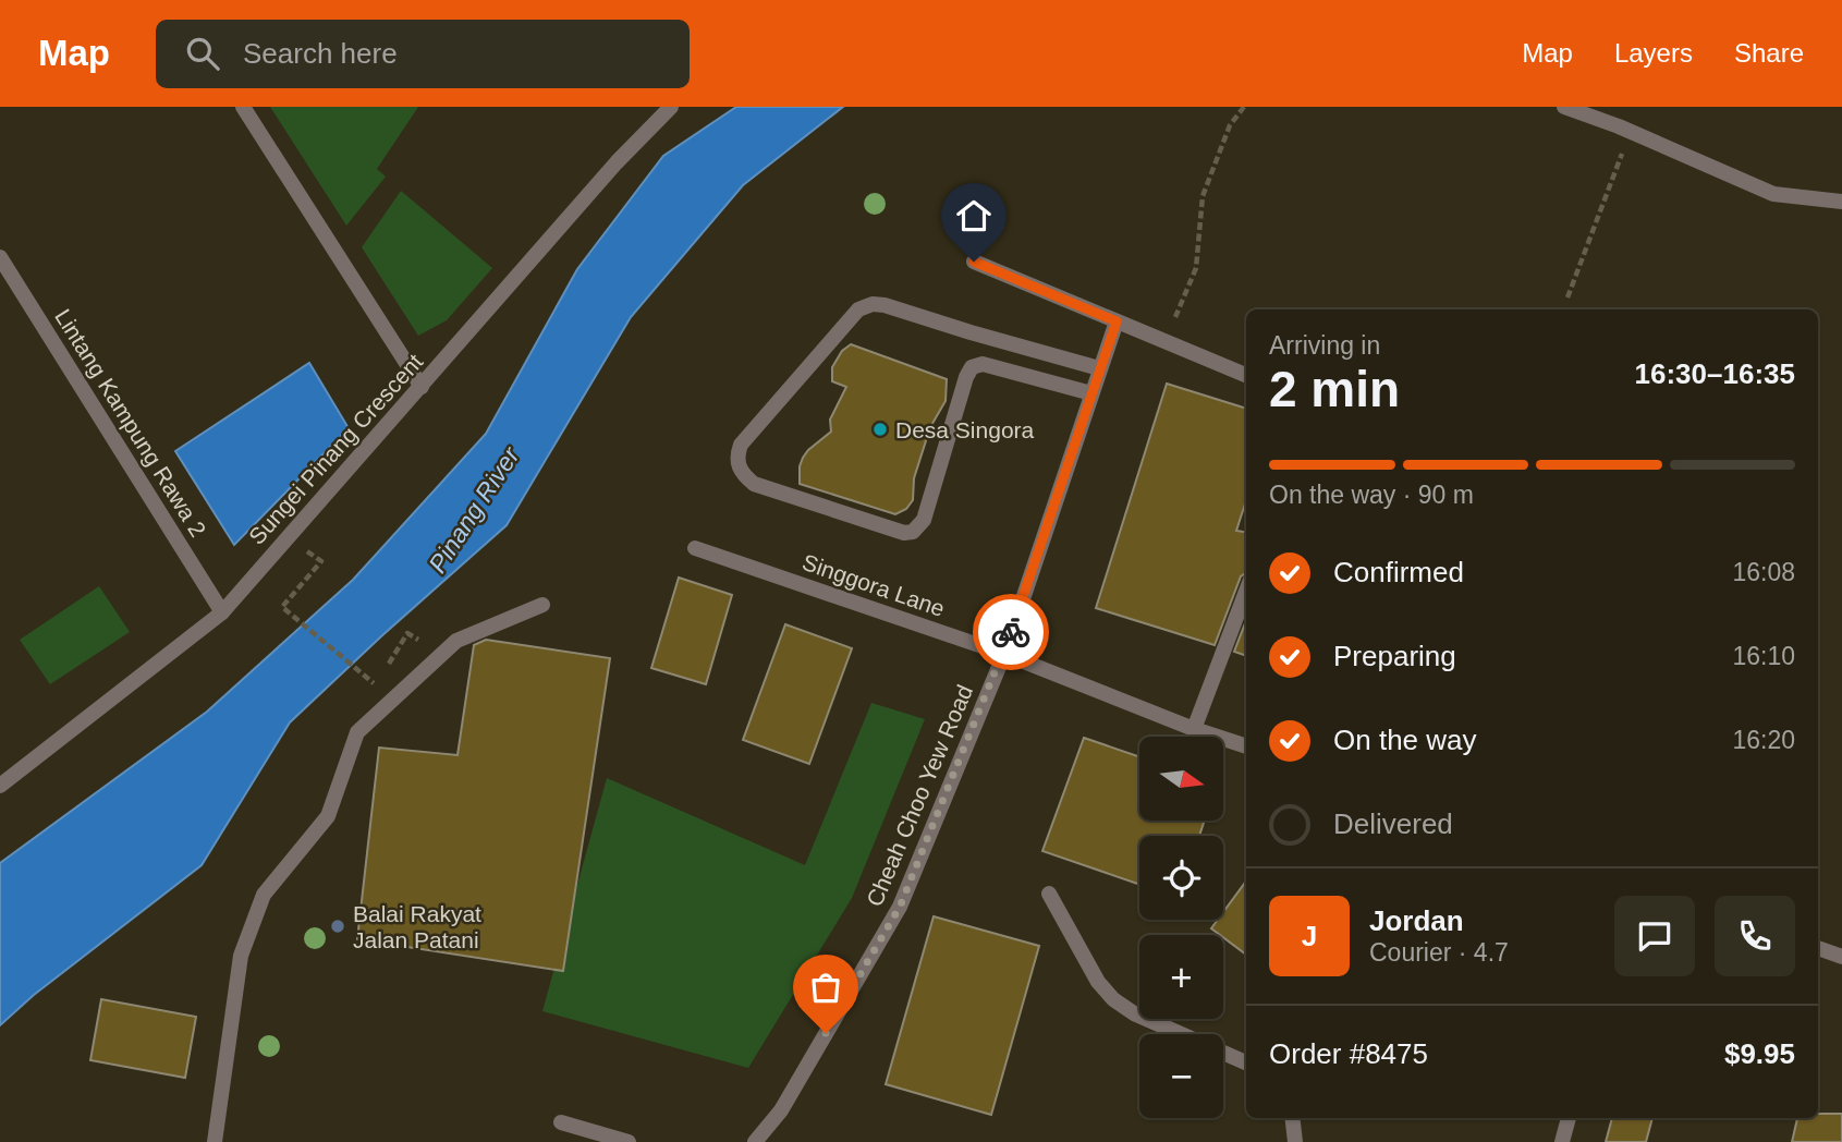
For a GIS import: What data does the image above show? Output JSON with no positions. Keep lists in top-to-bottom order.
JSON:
{
  "streets": {
    "street": [
      "Lintang Kampung Rawa 2",
      "Sungei Pinang Crescent",
      "Singgora Lane",
      "Cheah Choo Yew Road"
    ]
  },
  "crossings": [
    ["Lintang Kampung Rawa 2", "Sungei Pinang Crescent"],
    ["Singgora Lane", "Cheah Choo Yew Road"]
  ],
  "water": ["Pinang River"],
  "places": ["Desa Singora", "Balai Rakyat Jalan Patani"],
  "north": "right",
  "page": {
    "header": "Map",
    "search": "Search here",
    "nav": ["Map", "Layers", "Share"],
    "heading": ["2 min", "Arriving in", "16:30–16:35"],
    "panel": [
      "Jordan",
      "Courier · 4.7",
      "Order #8475",
      "$9.95"
    ],
    "bar": "On the way · 90 m",
    "list": [
      ["Confirmed", "16:08"],
      ["Preparing", "16:10"],
      ["On the way", "16:20"],
      "Delivered"
    ],
    "map_buttons": ["+", "−"],
    "round": "J"
  }
}
